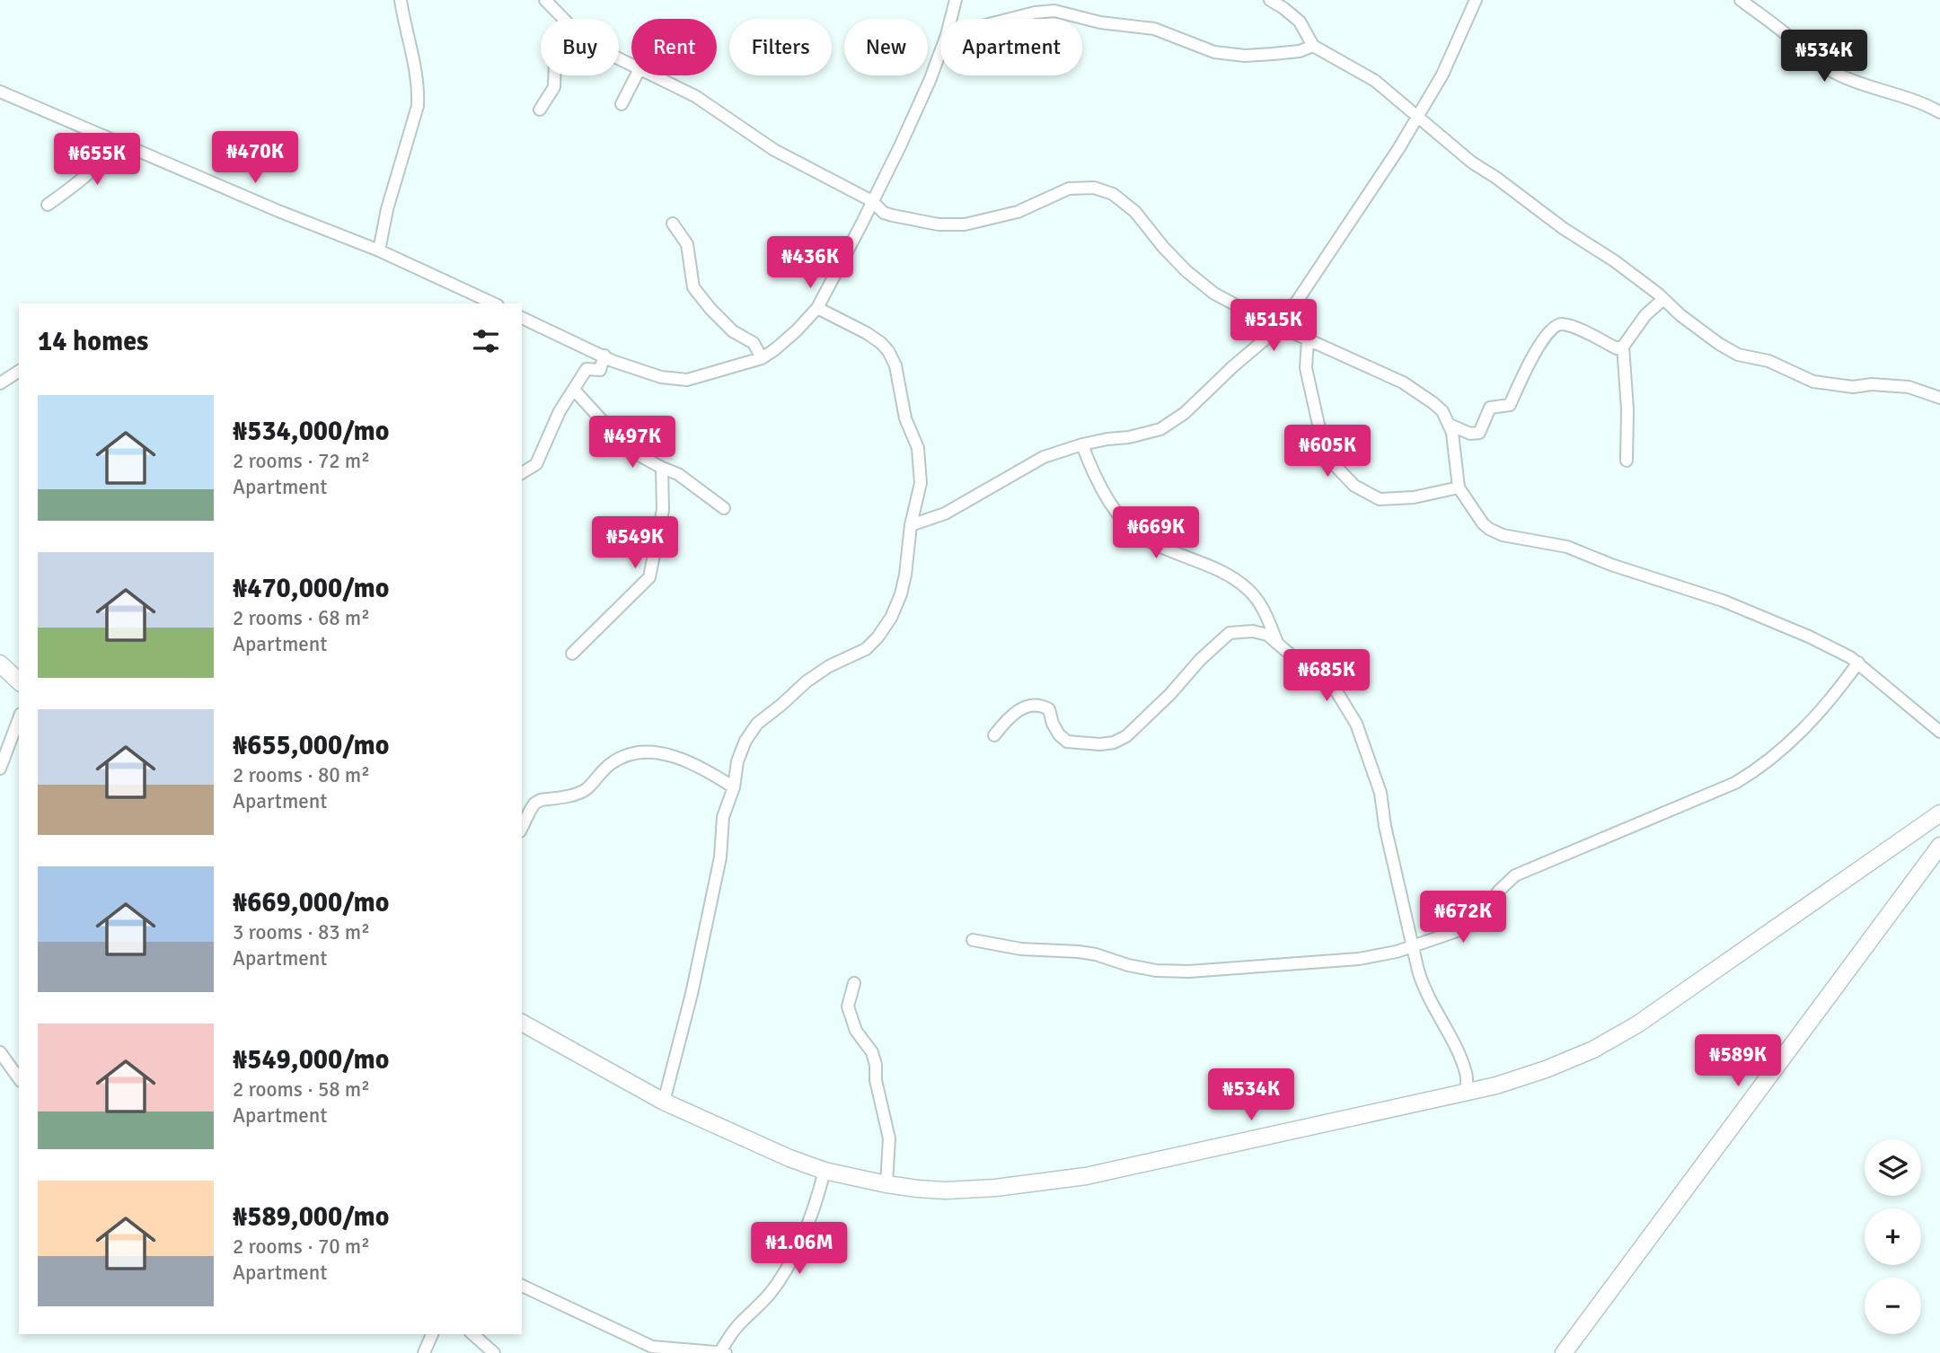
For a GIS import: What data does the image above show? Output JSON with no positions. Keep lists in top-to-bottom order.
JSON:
{
  "page": {
    "chip": [
      "Buy",
      "Rent",
      "Filters",
      "New",
      "Apartment"
    ],
    "price": [
      "₦534K",
      "₦470K",
      "₦655K",
      "₦436K",
      "₦515K",
      "₦497K",
      "₦605K",
      "₦669K",
      "₦549K",
      "₦685K",
      "₦672K",
      "₦589K",
      "₦534K",
      "₦1.06M"
    ],
    "heading": "14 homes",
    "list": [
      {
        "name": "₦534,000/mo",
        "note": "2 rooms · 72 m² · Apartment"
      },
      {
        "name": "₦470,000/mo",
        "note": "2 rooms · 68 m² · Apartment"
      },
      {
        "name": "₦655,000/mo",
        "note": "2 rooms · 80 m² · Apartment"
      },
      {
        "name": "₦669,000/mo",
        "note": "3 rooms · 83 m² · Apartment"
      },
      {
        "name": "₦549,000/mo",
        "note": "2 rooms · 58 m² · Apartment"
      },
      {
        "name": "₦589,000/mo",
        "note": "2 rooms · 70 m² · Apartment"
      }
    ],
    "map_buttons": ["+", "−"]
  }
}
